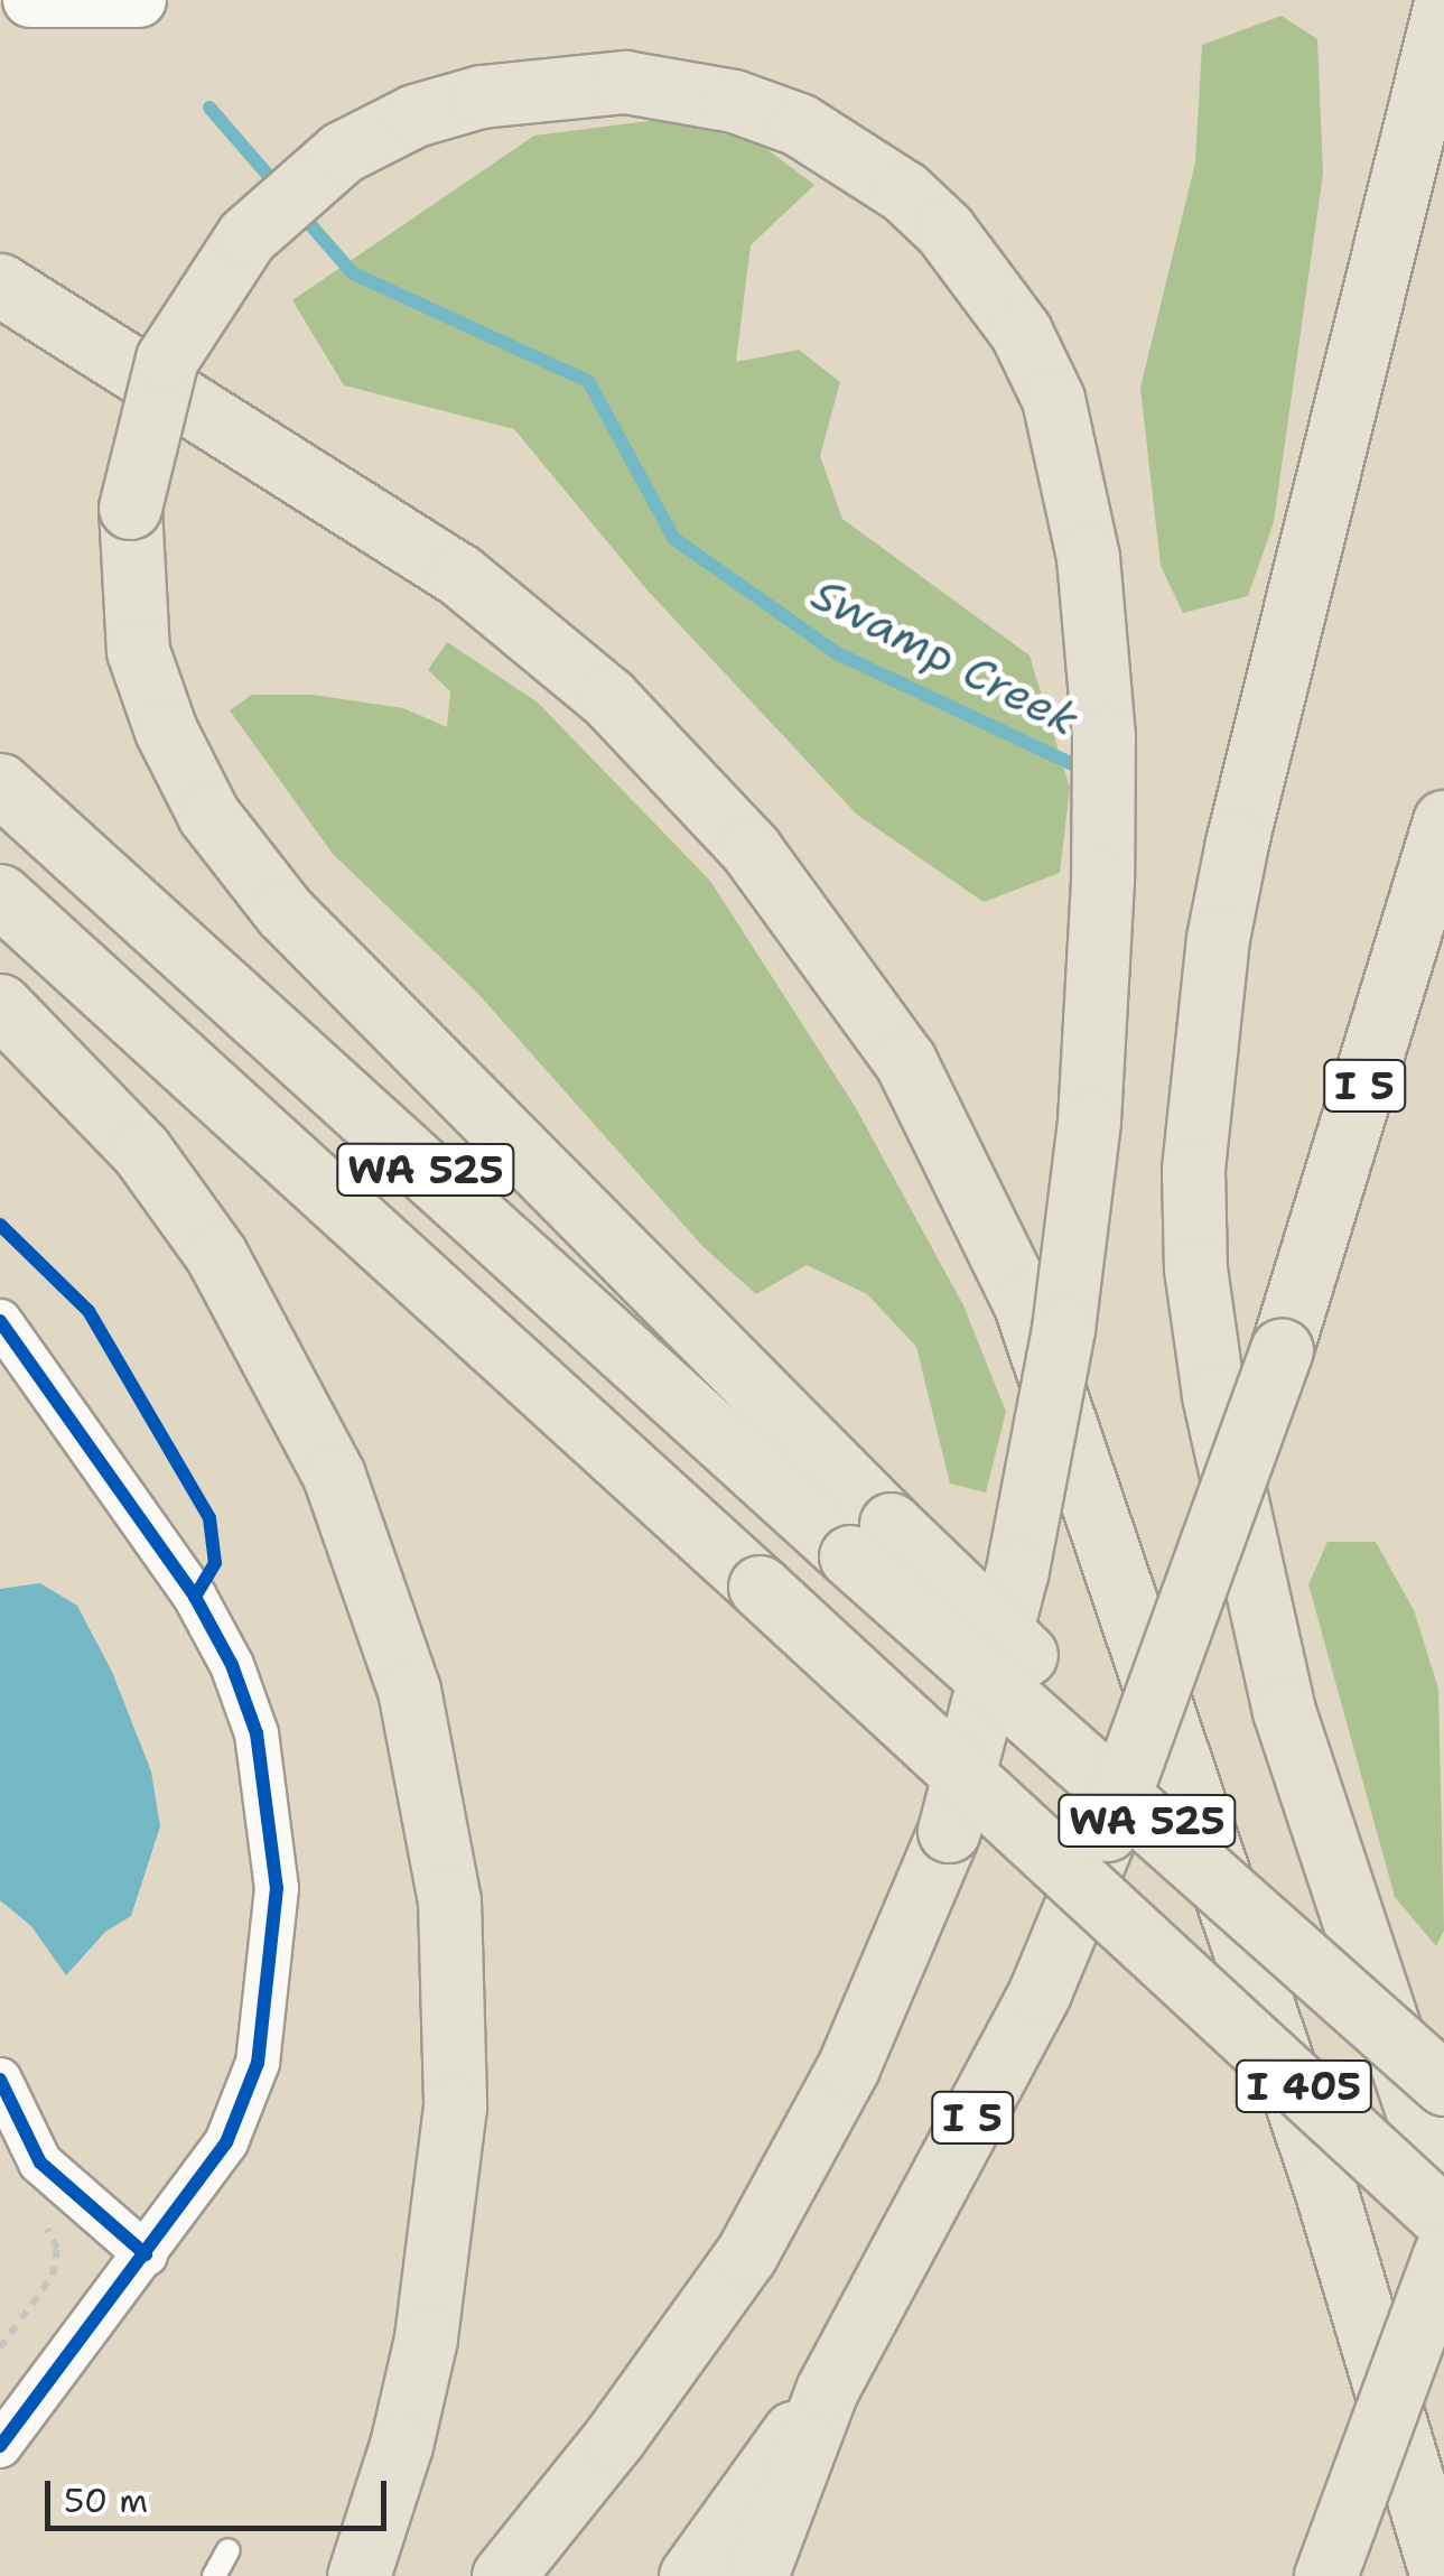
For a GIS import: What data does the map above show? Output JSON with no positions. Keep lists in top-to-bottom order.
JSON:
{
  "streets": {
    "highway": ["I 5", "WA 525", "I 405"]
  },
  "crossings": [
    ["WA 525", "I 405"]
  ],
  "water": ["Swamp Creek"],
  "scale_bar": "50 m"
}
